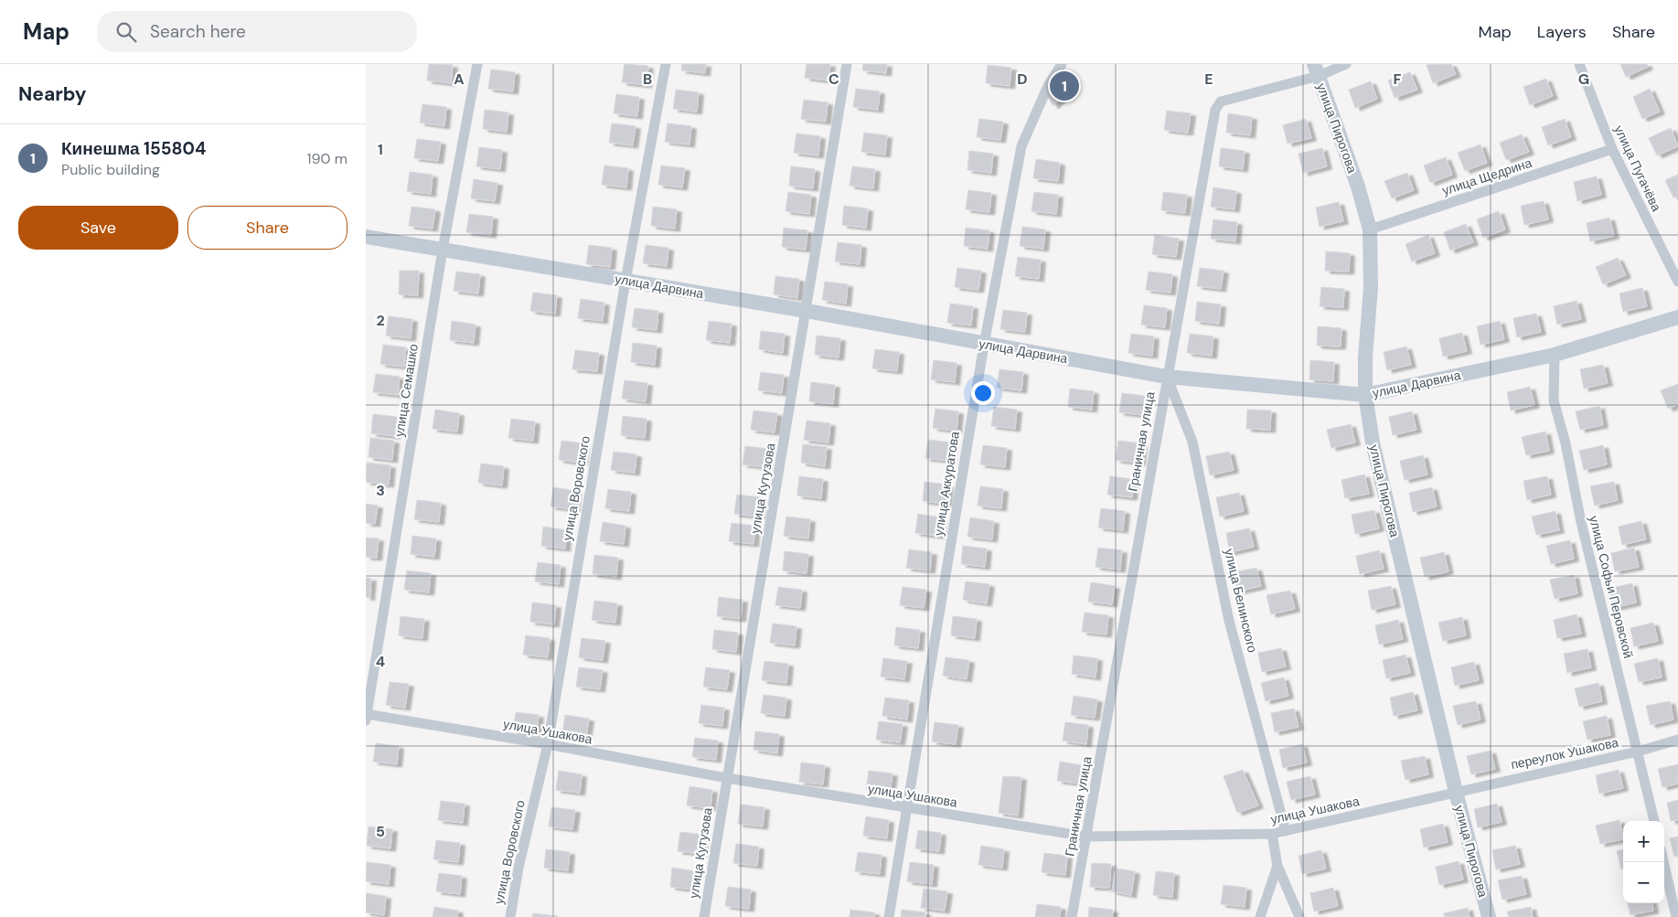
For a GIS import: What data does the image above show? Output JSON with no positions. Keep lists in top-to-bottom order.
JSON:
{
  "streets": {
    "street": [
      "улица Пирогова",
      "улица Пугачёва",
      "улица Щедрина",
      "улица Дарвина",
      "улица Семашко",
      "Граничная улица",
      "улица Аккуратова",
      "улица Воровского",
      "улица Кутузова",
      "улица Софьи Перовской",
      "улица Белинского",
      "улица Ушакова",
      "переулок Ушакова"
    ]
  },
  "crossings": [
    ["улица Пирогова", "улица Щедрина"],
    ["улица Пирогова", "улица Дарвина"],
    ["улица Пирогова", "Граничная улица"],
    ["улица Пирогова", "улица Ушакова"],
    ["улица Пирогова", "переулок Ушакова"],
    ["улица Пугачёва", "улица Щедрина"],
    ["улица Дарвина", "улица Семашко"],
    ["улица Дарвина", "Граничная улица"],
    ["улица Дарвина", "улица Аккуратова"],
    ["улица Дарвина", "улица Воровского"],
    ["улица Дарвина", "улица Кутузова"],
    ["улица Дарвина", "улица Софьи Перовской"],
    ["улица Дарвина", "улица Белинского"],
    ["улица Семашко", "улица Ушакова"],
    ["Граничная улица", "улица Белинского"],
    ["Граничная улица", "улица Ушакова"],
    ["улица Аккуратова", "улица Ушакова"],
    ["улица Воровского", "улица Ушакова"],
    ["улица Кутузова", "улица Ушакова"],
    ["улица Софьи Перовской", "переулок Ушакова"],
    ["улица Белинского", "улица Ушакова"],
    ["улица Ушакова", "переулок Ушакова"]
  ],
  "page": {
    "header": "Map",
    "search": "Search here",
    "nav": ["Map", "Layers", "Share"],
    "heading": "Nearby",
    "pins": "1",
    "list": [
      {
        "mark": "1",
        "name": "Кинешма 155804",
        "note": "Public building",
        "value": "190 m"
      }
    ],
    "buttons": ["Save", "Share"],
    "map_buttons": ["+", "−"]
  },
  "grid": {
    "columns": [
      "A",
      "B",
      "C",
      "D",
      "E",
      "F",
      "G"
    ],
    "rows": [
      "1",
      "2",
      "3",
      "4",
      "5"
    ]
  }
}
